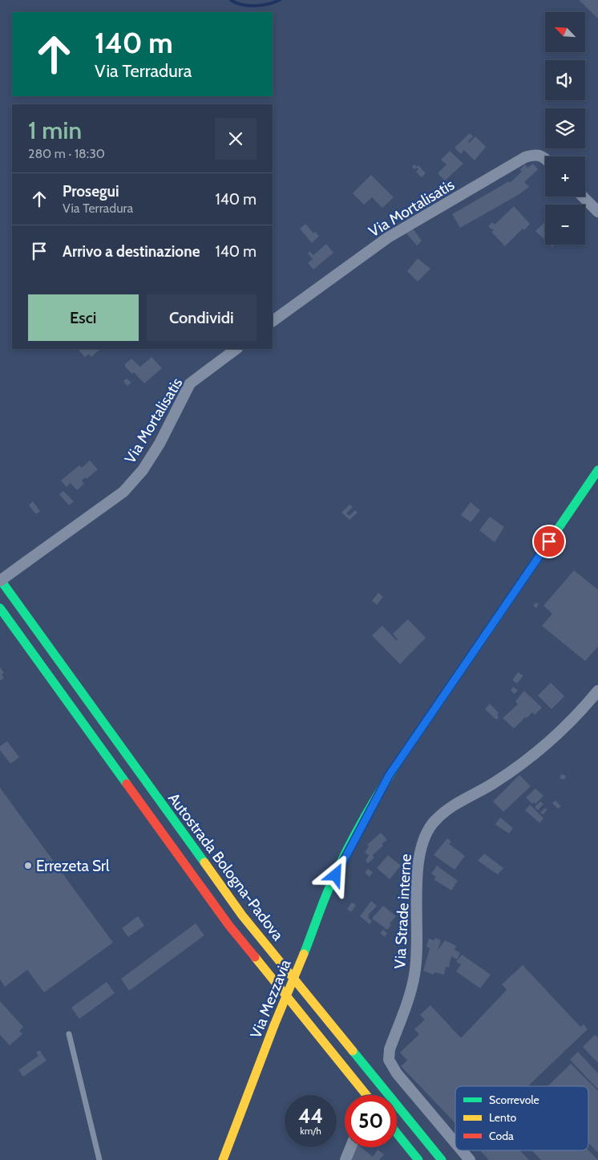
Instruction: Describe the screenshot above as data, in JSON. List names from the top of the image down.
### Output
{
  "streets": {
    "main road": ["Autostrada Bologna-Padova", "Via Mezzavia"],
    "street": ["Via Mortalisatis", "Via Strade interne"]
  },
  "crossings": [
    ["Via Mortalisatis", "Autostrada Bologna-Padova"]
  ],
  "places": ["Errezeta Srl"],
  "legend": ["Scorrevole", "Lento", "Coda"],
  "north": "top left",
  "page": {
    "map_buttons": ["+", "−"],
    "turn": ["140 m", "Via Terradura"],
    "heading": ["1 min", "280 m · 18:30"],
    "list": [
      {
        "name": "Prosegui",
        "note": "Via Terradura",
        "value": "140 m"
      },
      {
        "name": "Arrivo a destinazione",
        "value": "140 m"
      }
    ],
    "buttons": ["Esci", "Condividi"],
    "speed": "44 km/h",
    "limit": "50"
  }
}
